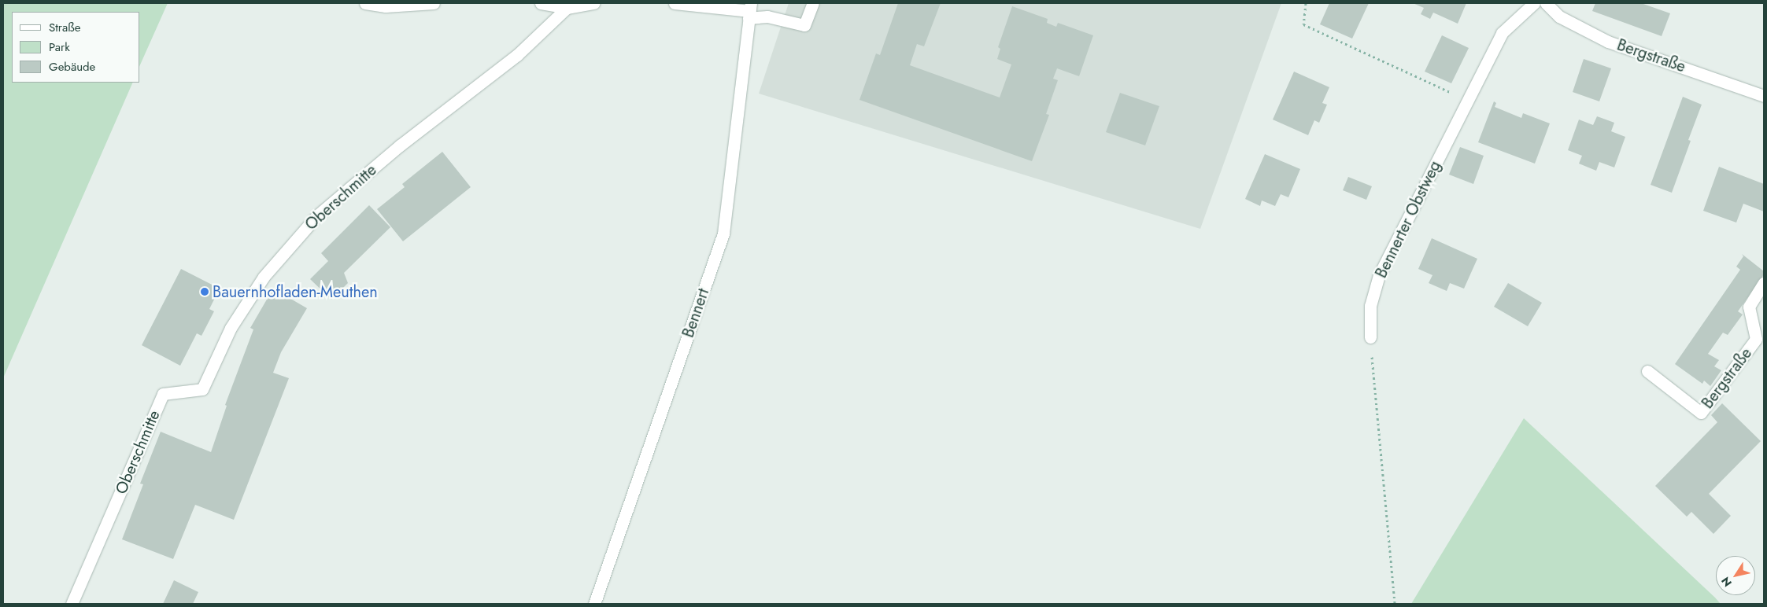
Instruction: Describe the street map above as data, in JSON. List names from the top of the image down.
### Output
{
  "streets": {
    "street": [
      "Bergstraße",
      "Oberschmitte",
      "Bennerter Obstweg",
      "Bennert"
    ]
  },
  "places": ["Bauernhofladen-Meuthen"],
  "legend": ["Straße", "Park", "Gebäude"],
  "north": "bottom left"
}
